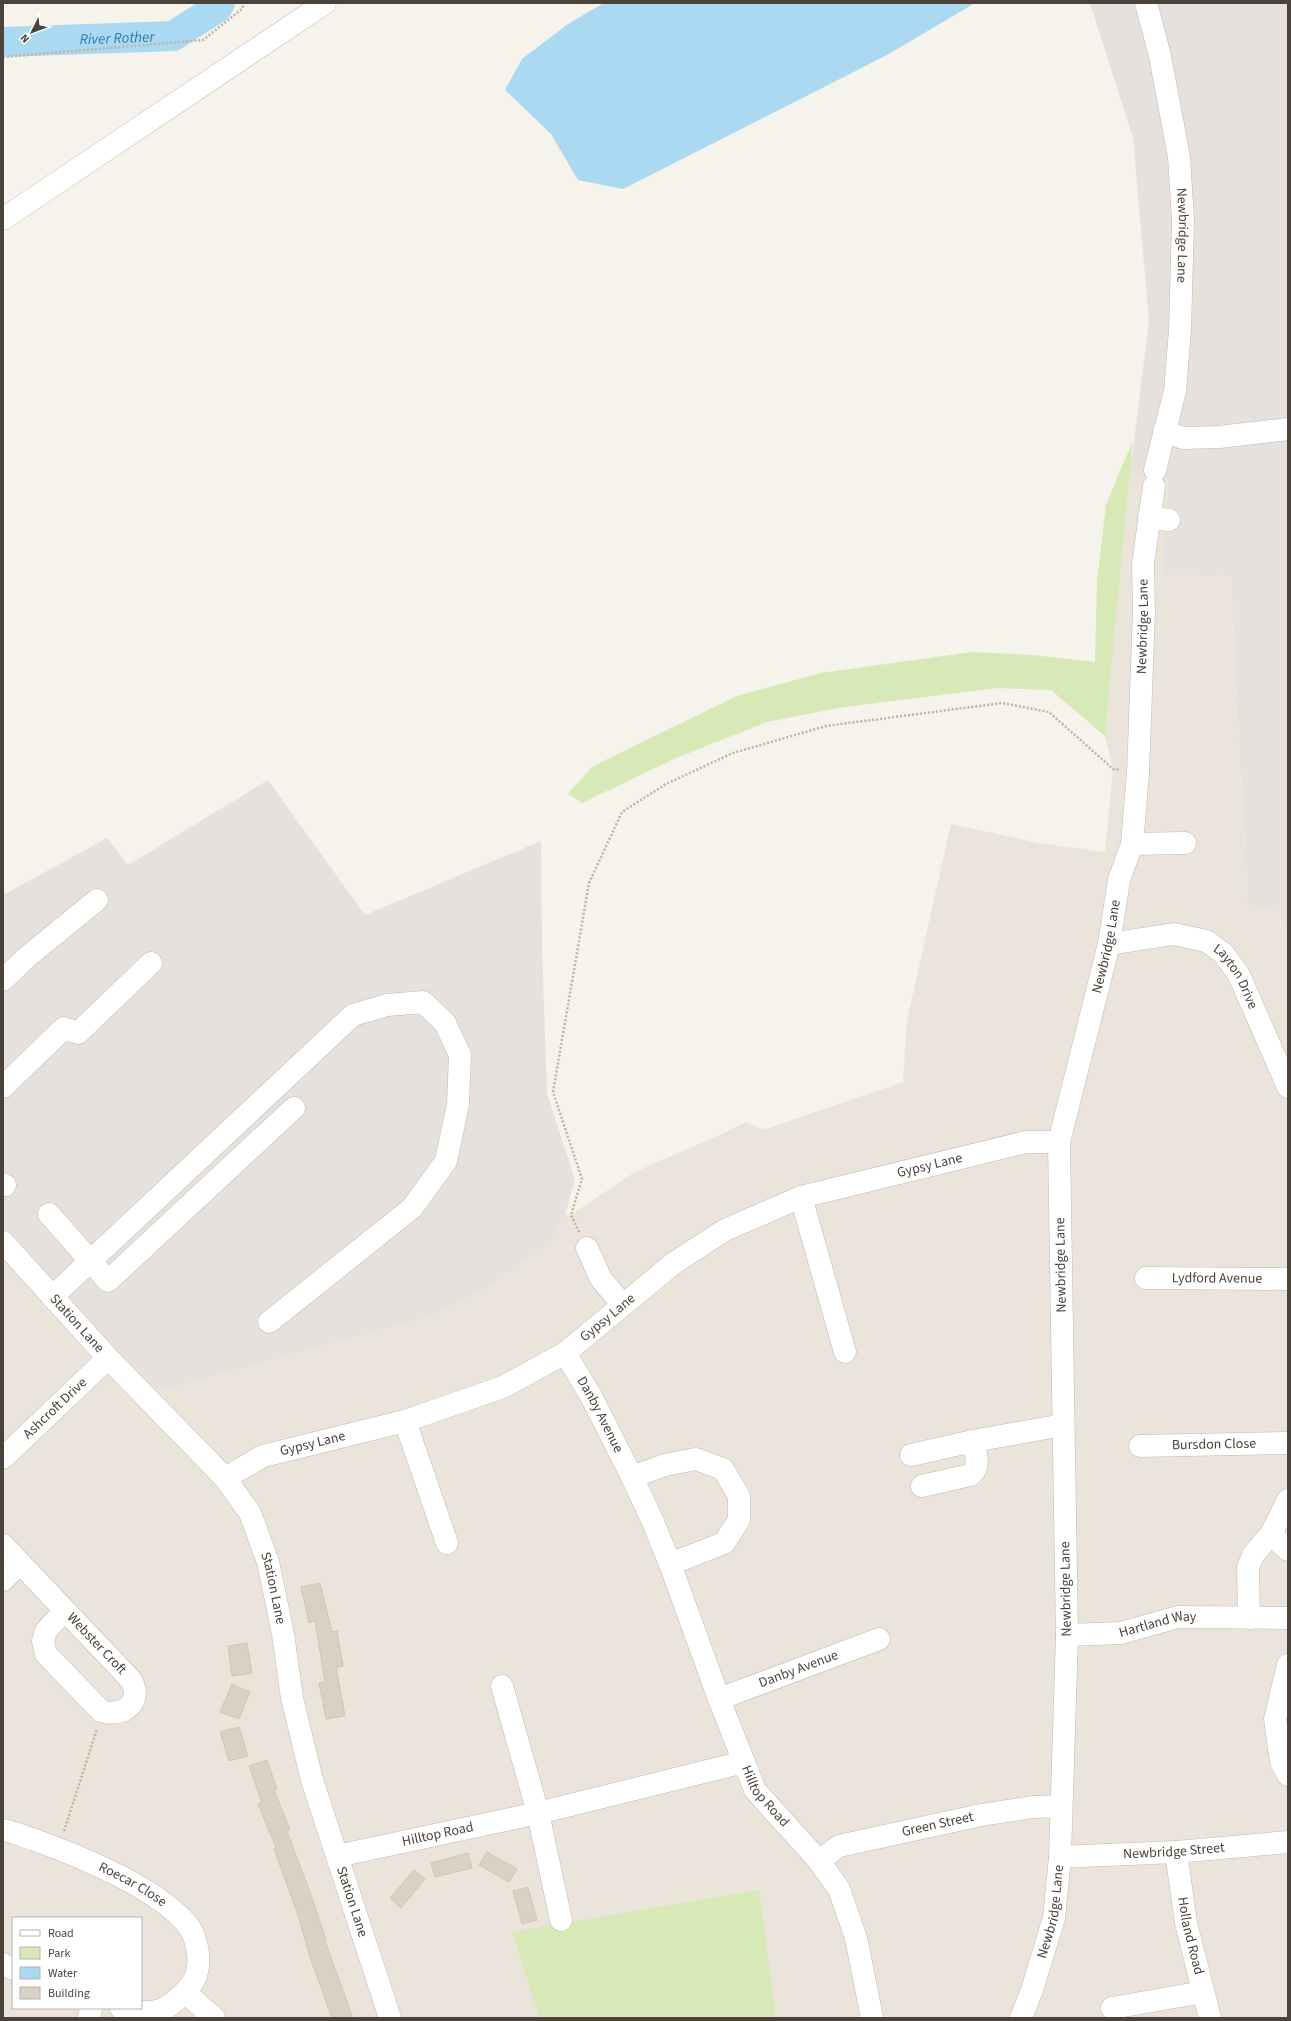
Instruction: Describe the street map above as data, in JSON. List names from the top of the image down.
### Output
{
  "streets": {
    "street": [
      "Newbridge Lane",
      "Layton Drive",
      "Gypsy Lane",
      "Lydford Avenue",
      "Station Lane",
      "Ashcroft Drive",
      "Danby Avenue",
      "Bursdon Close",
      "Hartland Way",
      "Webster Croft",
      "Hilltop Road",
      "Green Street",
      "Newbridge Street",
      "Roecar Close",
      "Holland Road"
    ]
  },
  "crossings": [
    ["Newbridge Lane", "Layton Drive"],
    ["Newbridge Lane", "Gypsy Lane"],
    ["Newbridge Lane", "Hartland Way"],
    ["Newbridge Lane", "Green Street"],
    ["Newbridge Lane", "Newbridge Street"],
    ["Gypsy Lane", "Station Lane"],
    ["Gypsy Lane", "Danby Avenue"],
    ["Station Lane", "Ashcroft Drive"],
    ["Station Lane", "Hilltop Road"],
    ["Danby Avenue", "Hilltop Road"],
    ["Hilltop Road", "Green Street"],
    ["Newbridge Street", "Holland Road"]
  ],
  "water": ["River Rother"],
  "legend": [
    "Road",
    "Park",
    "Water",
    "Building"
  ],
  "north": "bottom left"
}
